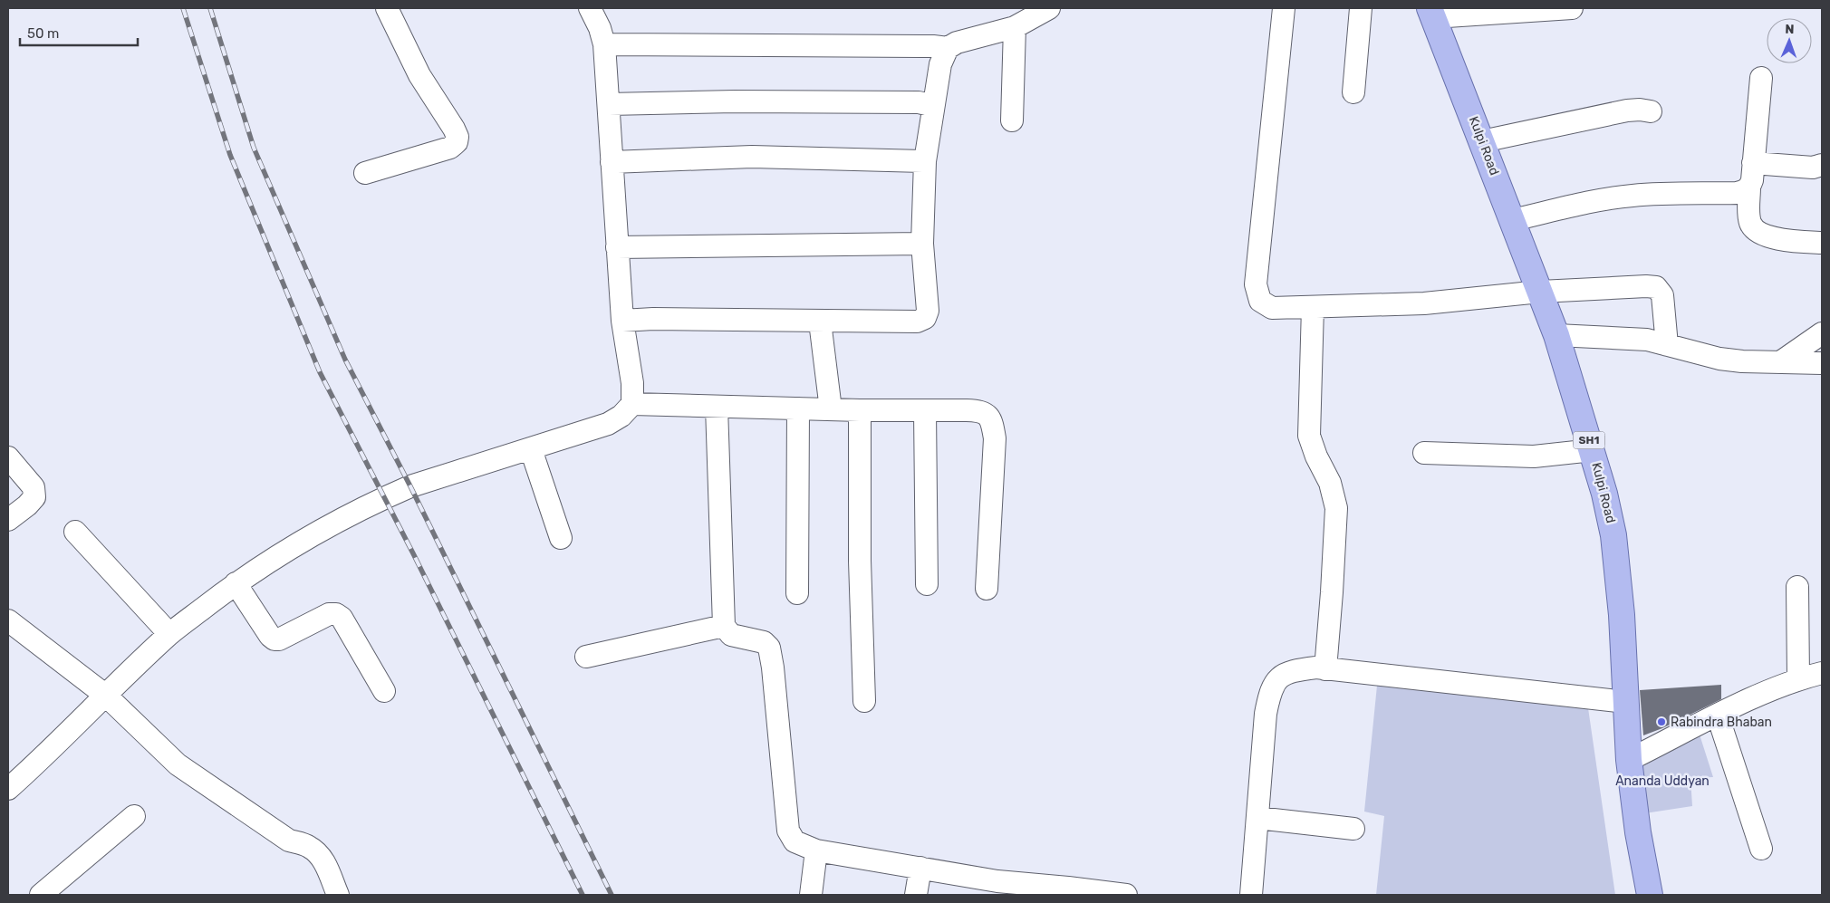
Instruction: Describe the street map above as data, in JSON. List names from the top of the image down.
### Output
{
  "streets": {
    "main road": ["Kulpi Road", "SH1"]
  },
  "parks": ["Ananda Uddyan"],
  "places": ["Rabindra Bhaban"],
  "scale_bar": "50 m",
  "north": "top"
}
